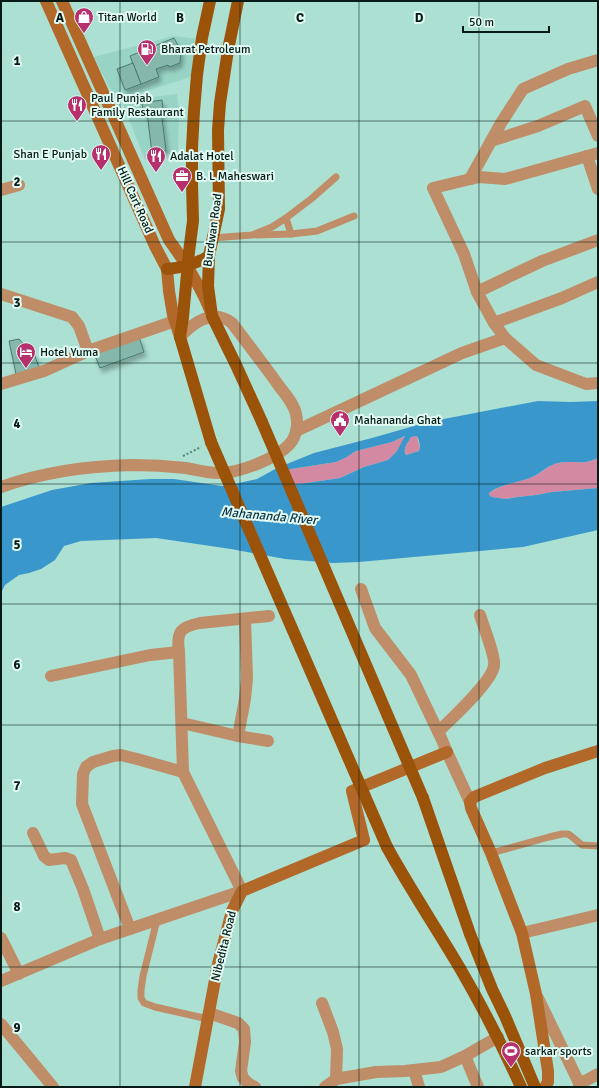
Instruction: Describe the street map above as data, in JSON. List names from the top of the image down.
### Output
{
  "streets": {
    "main road": ["Hill Cart Road", "Burdwan Road"],
    "street": ["Nibedita Road"]
  },
  "crossings": [
    ["Hill Cart Road", "Burdwan Road"]
  ],
  "water": ["Mahananda River"],
  "places": {
    "shop": ["Titan World"],
    "fuel station": ["Bharat Petroleum"],
    "restaurant": ["Paul Punjab Family Restaurant", "Shan E Punjab", "Adalat Hotel"],
    "office": ["B. L Maheswari"],
    "hotel": ["Hotel Yuma"],
    "public building": ["Mahananda Ghat"],
    "sports": ["sarkar sports"]
  },
  "scale_bar": "50 m",
  "grid": {
    "columns": [
      "A",
      "B",
      "C",
      "D"
    ],
    "rows": [
      "1",
      "2",
      "3",
      "4",
      "5",
      "6",
      "7",
      "8",
      "9"
    ]
  }
}
